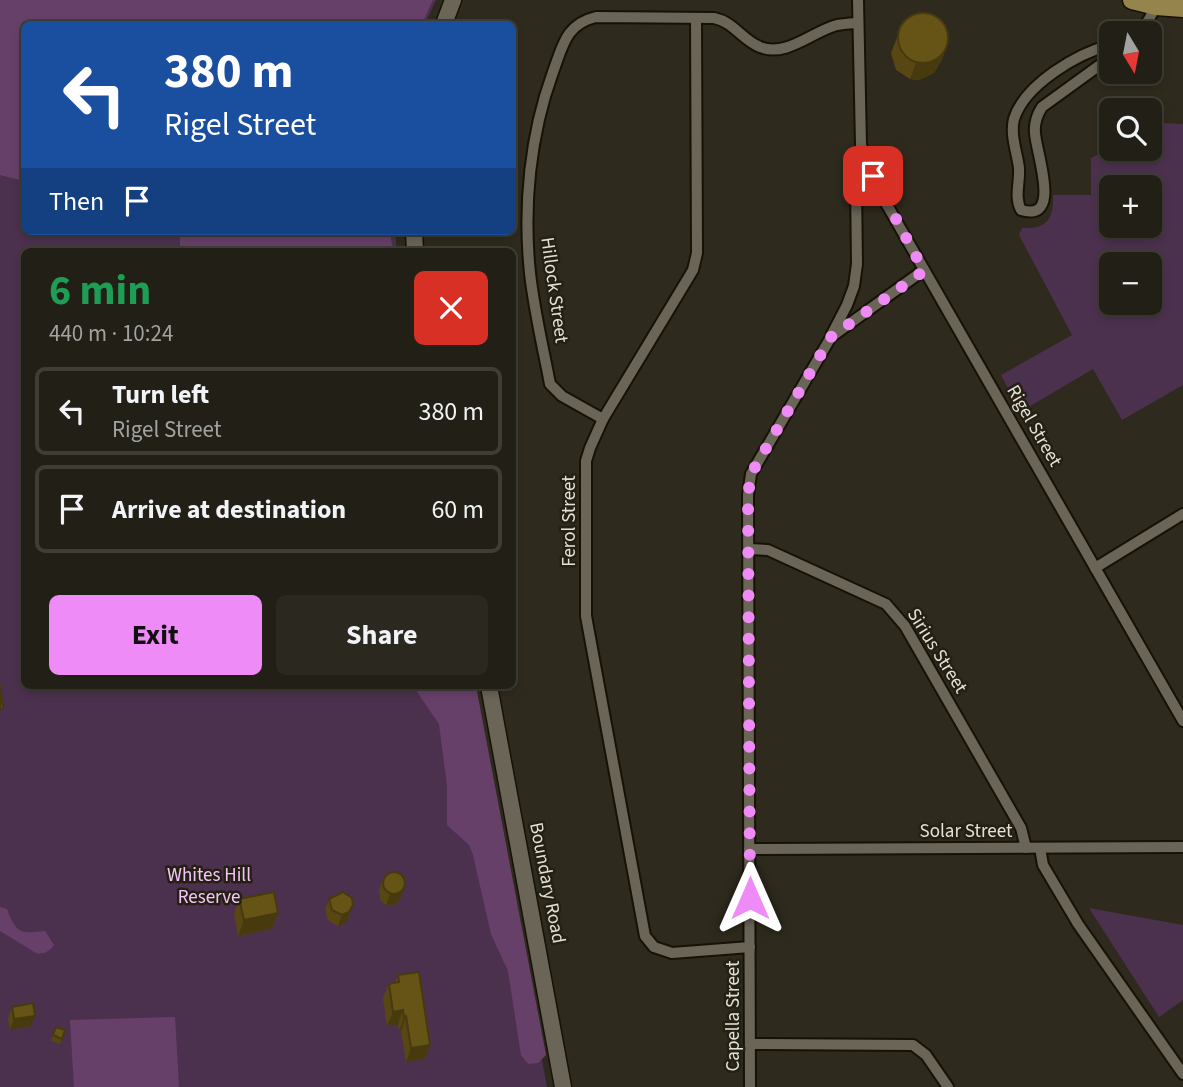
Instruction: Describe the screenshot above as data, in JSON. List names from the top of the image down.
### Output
{
  "streets": {
    "main road": ["Boundary Road"],
    "street": [
      "Hillock Street",
      "Rigel Street",
      "Ferol Street",
      "Sirius Street",
      "Solar Street",
      "Capella Street"
    ]
  },
  "crossings": [
    ["Hillock Street", "Ferol Street"],
    ["Hillock Street", "Capella Street"],
    ["Rigel Street", "Capella Street"],
    ["Ferol Street", "Capella Street"],
    ["Sirius Street", "Solar Street"],
    ["Sirius Street", "Capella Street"],
    ["Solar Street", "Capella Street"]
  ],
  "parks": ["Whites Hill Reserve"],
  "north": "bottom",
  "page": {
    "map_buttons": ["+", "−"],
    "turn": ["380 m", "Rigel Street"],
    "then": "Then",
    "heading": ["6 min", "440 m · 10:24"],
    "list": [
      {
        "name": "Turn left",
        "note": "Rigel Street",
        "value": "380 m"
      },
      {
        "name": "Arrive at destination",
        "value": "60 m"
      }
    ],
    "buttons": ["Exit", "Share"]
  }
}
